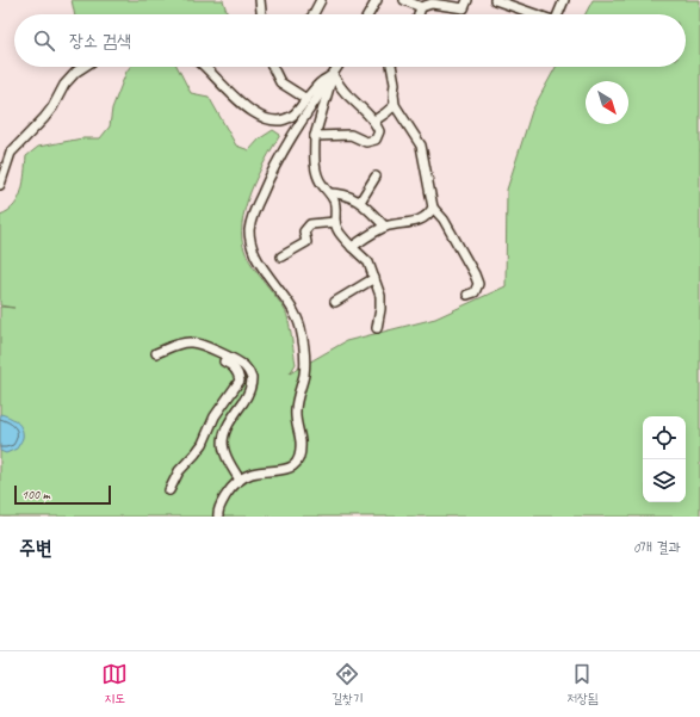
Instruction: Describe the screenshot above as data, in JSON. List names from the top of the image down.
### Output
{
  "scale_bar": "100 m",
  "north": "bottom right",
  "page": {
    "search": "장소 검색",
    "scale": "100 m",
    "heading": ["주변", "0개 결과"],
    "nav": ["지도", "길찾기", "저장됨"]
  }
}
